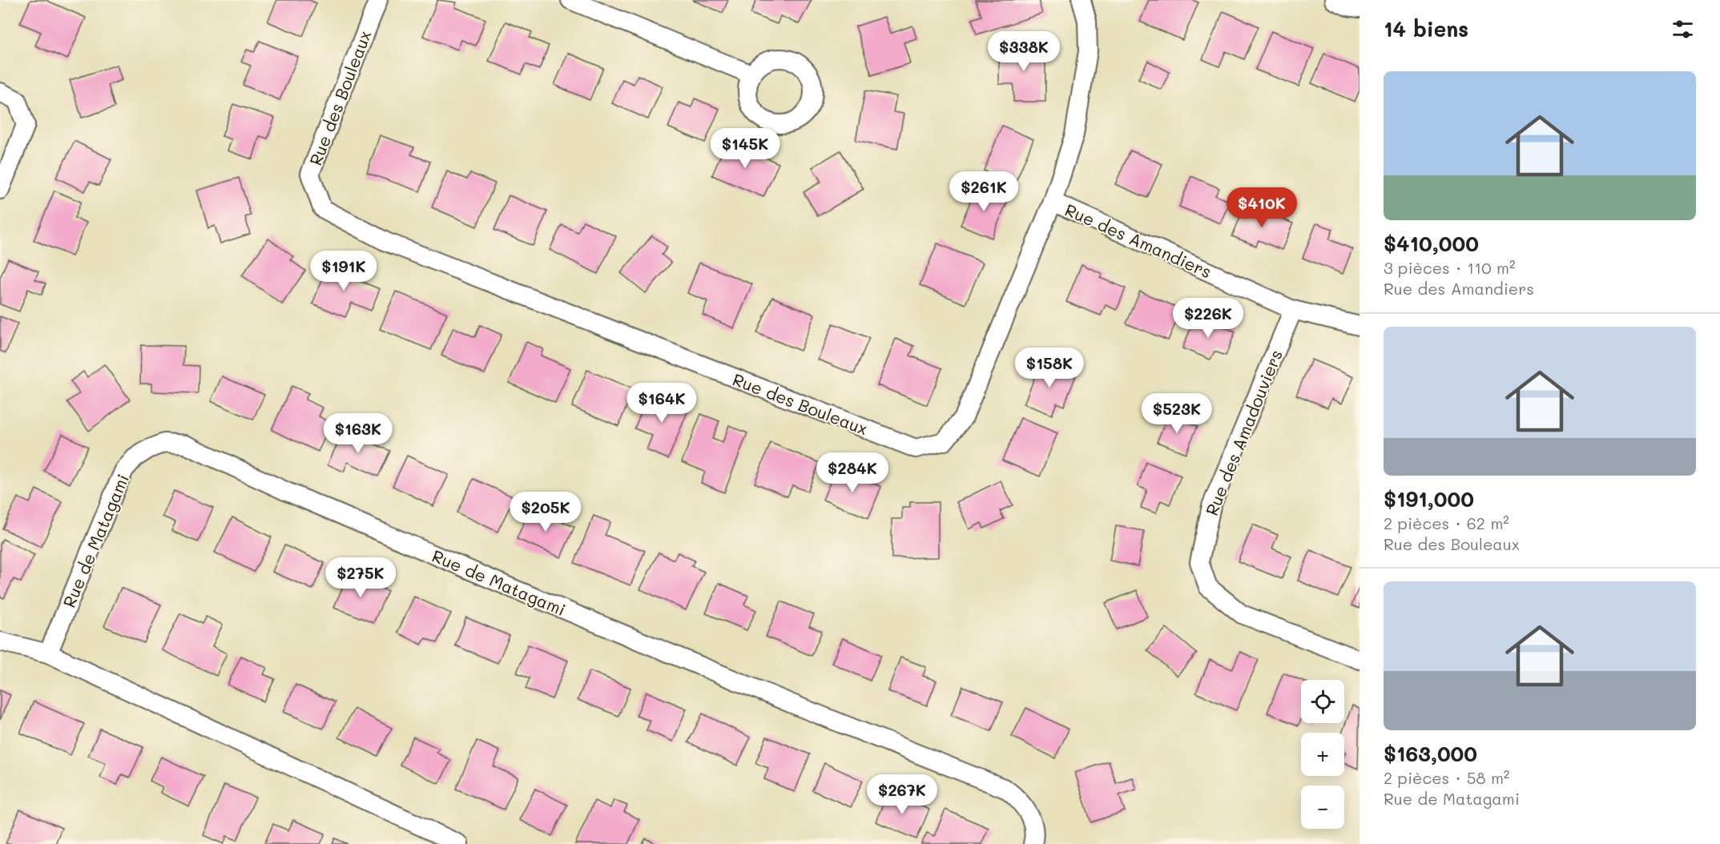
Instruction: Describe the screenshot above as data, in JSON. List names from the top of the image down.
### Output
{
  "streets": {
    "street": [
      "Rue des Bouleaux",
      "Rue des Amandiers",
      "Rue des Amadouviers",
      "Rue de Matagami"
    ]
  },
  "crossings": [
    ["Rue des Bouleaux", "Rue des Amandiers"],
    ["Rue des Amandiers", "Rue des Amadouviers"]
  ],
  "page": {
    "heading": "14 biens",
    "price": [
      "$338K",
      "$145K",
      "$261K",
      "$410K",
      "$191K",
      "$226K",
      "$158K",
      "$164K",
      "$523K",
      "$163K",
      "$284K",
      "$205K",
      "$275K",
      "$267K"
    ],
    "list": [
      {
        "name": "$410,000",
        "note": "3 pièces · 110 m² · Rue des Amandiers"
      },
      {
        "name": "$191,000",
        "note": "2 pièces · 62 m² · Rue des Bouleaux"
      },
      {
        "name": "$163,000",
        "note": "2 pièces · 58 m² · Rue de Matagami"
      }
    ],
    "map_buttons": ["+", "−"]
  }
}
